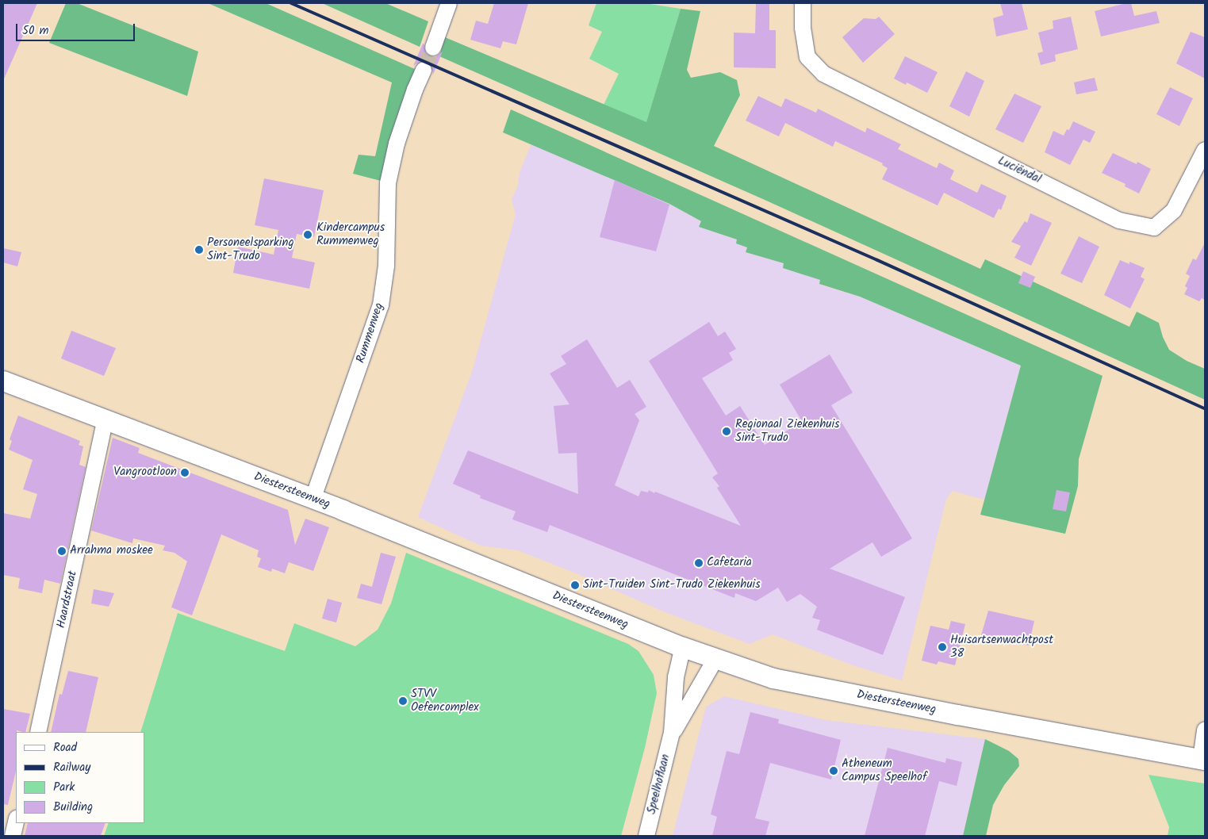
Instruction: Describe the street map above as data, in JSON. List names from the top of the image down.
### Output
{
  "streets": {
    "main road": ["Diestersteenweg"],
    "street": [
      "Luciëndal",
      "Rummenweg",
      "Haardstraat",
      "Speelhoflaan"
    ]
  },
  "crossings": [
    ["Rummenweg", "Diestersteenweg"],
    ["Diestersteenweg", "Haardstraat"],
    ["Diestersteenweg", "Speelhoflaan"]
  ],
  "places": [
    "Kindercampus Rummenweg",
    "Personeelsparking Sint-Trudo",
    "Regionaal Ziekenhuis Sint-Trudo",
    "Vangrootloon",
    "Arrahma moskee",
    "Cafetaria",
    "Sint-Truiden Sint-Trudo Ziekenhuis",
    "Huisartsenwachtpost 38",
    "STVV Oefencomplex",
    "Atheneum Campus Speelhof"
  ],
  "legend": [
    "Road",
    "Railway",
    "Park",
    "Building"
  ],
  "scale_bar": "50 m"
}
